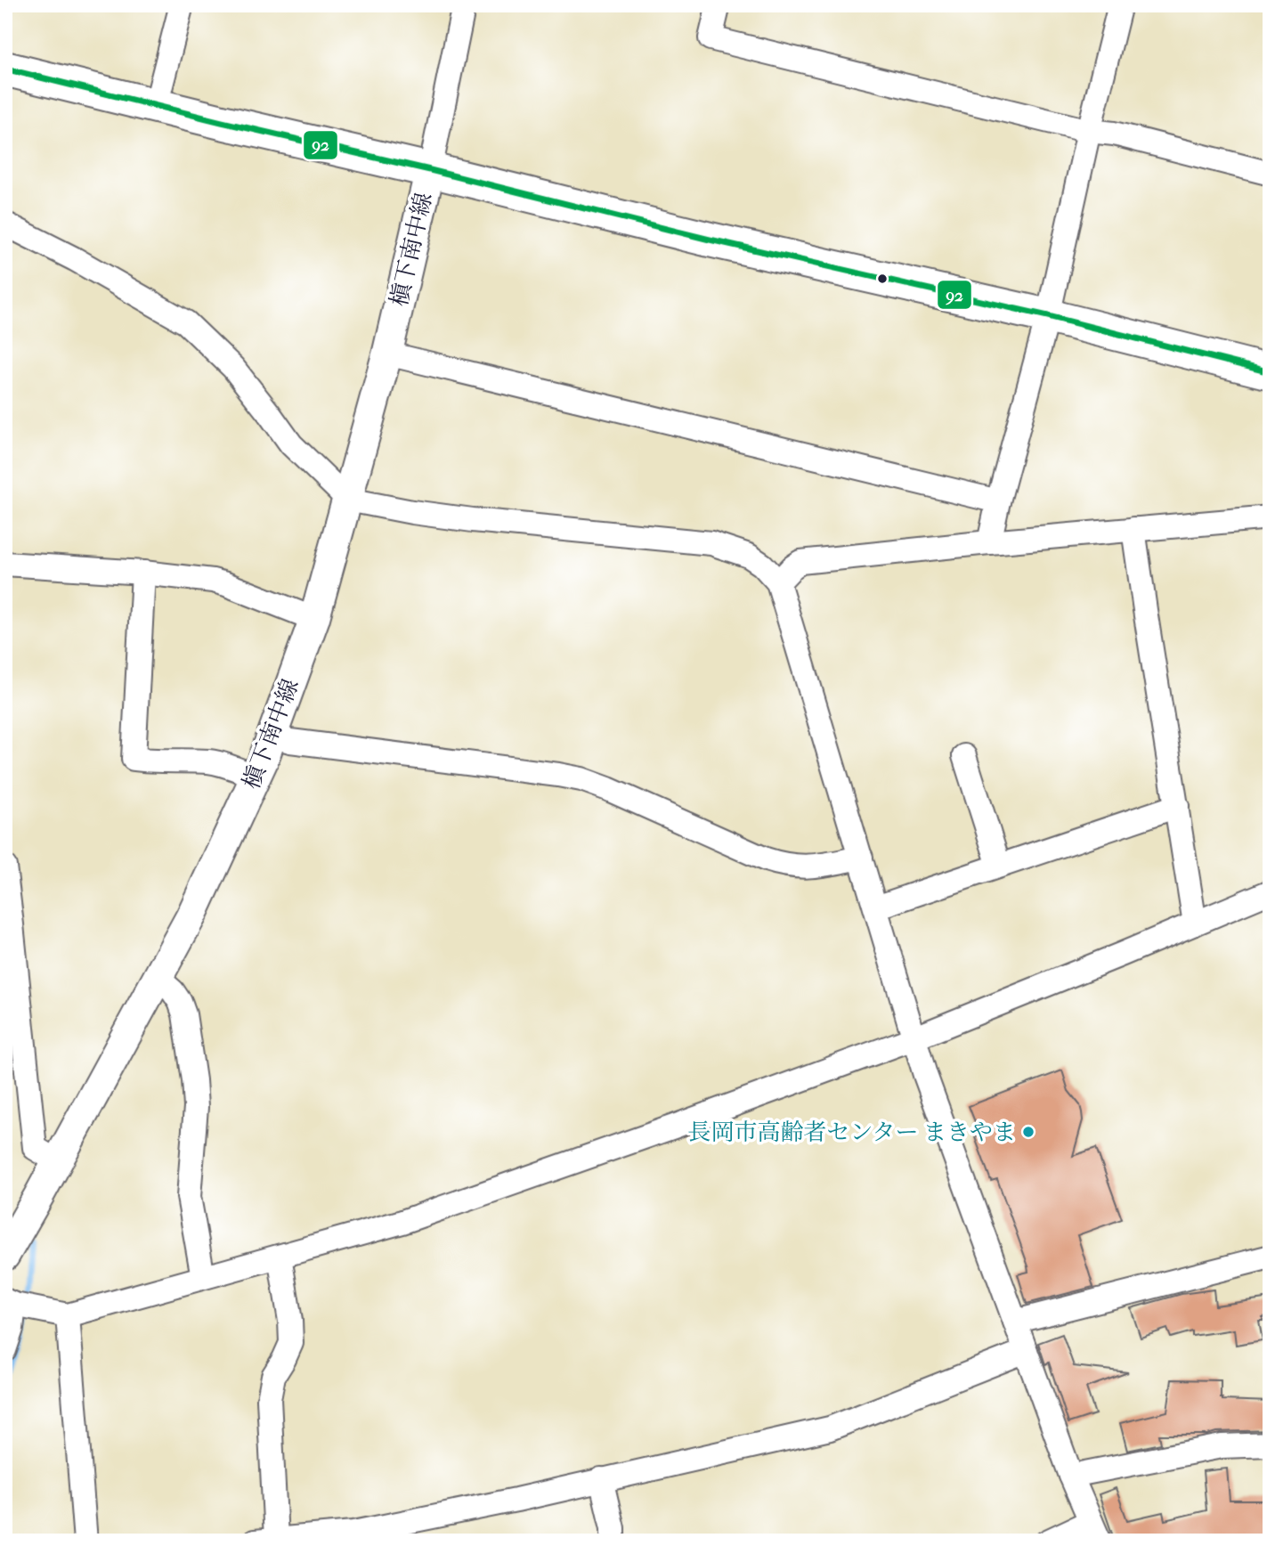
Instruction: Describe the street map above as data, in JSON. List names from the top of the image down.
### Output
{
  "streets": {
    "main road": ["槇下南中線"]
  },
  "places": ["長岡市高齢者センター まきやま"],
  "lines": ["transit line 92"]
}
